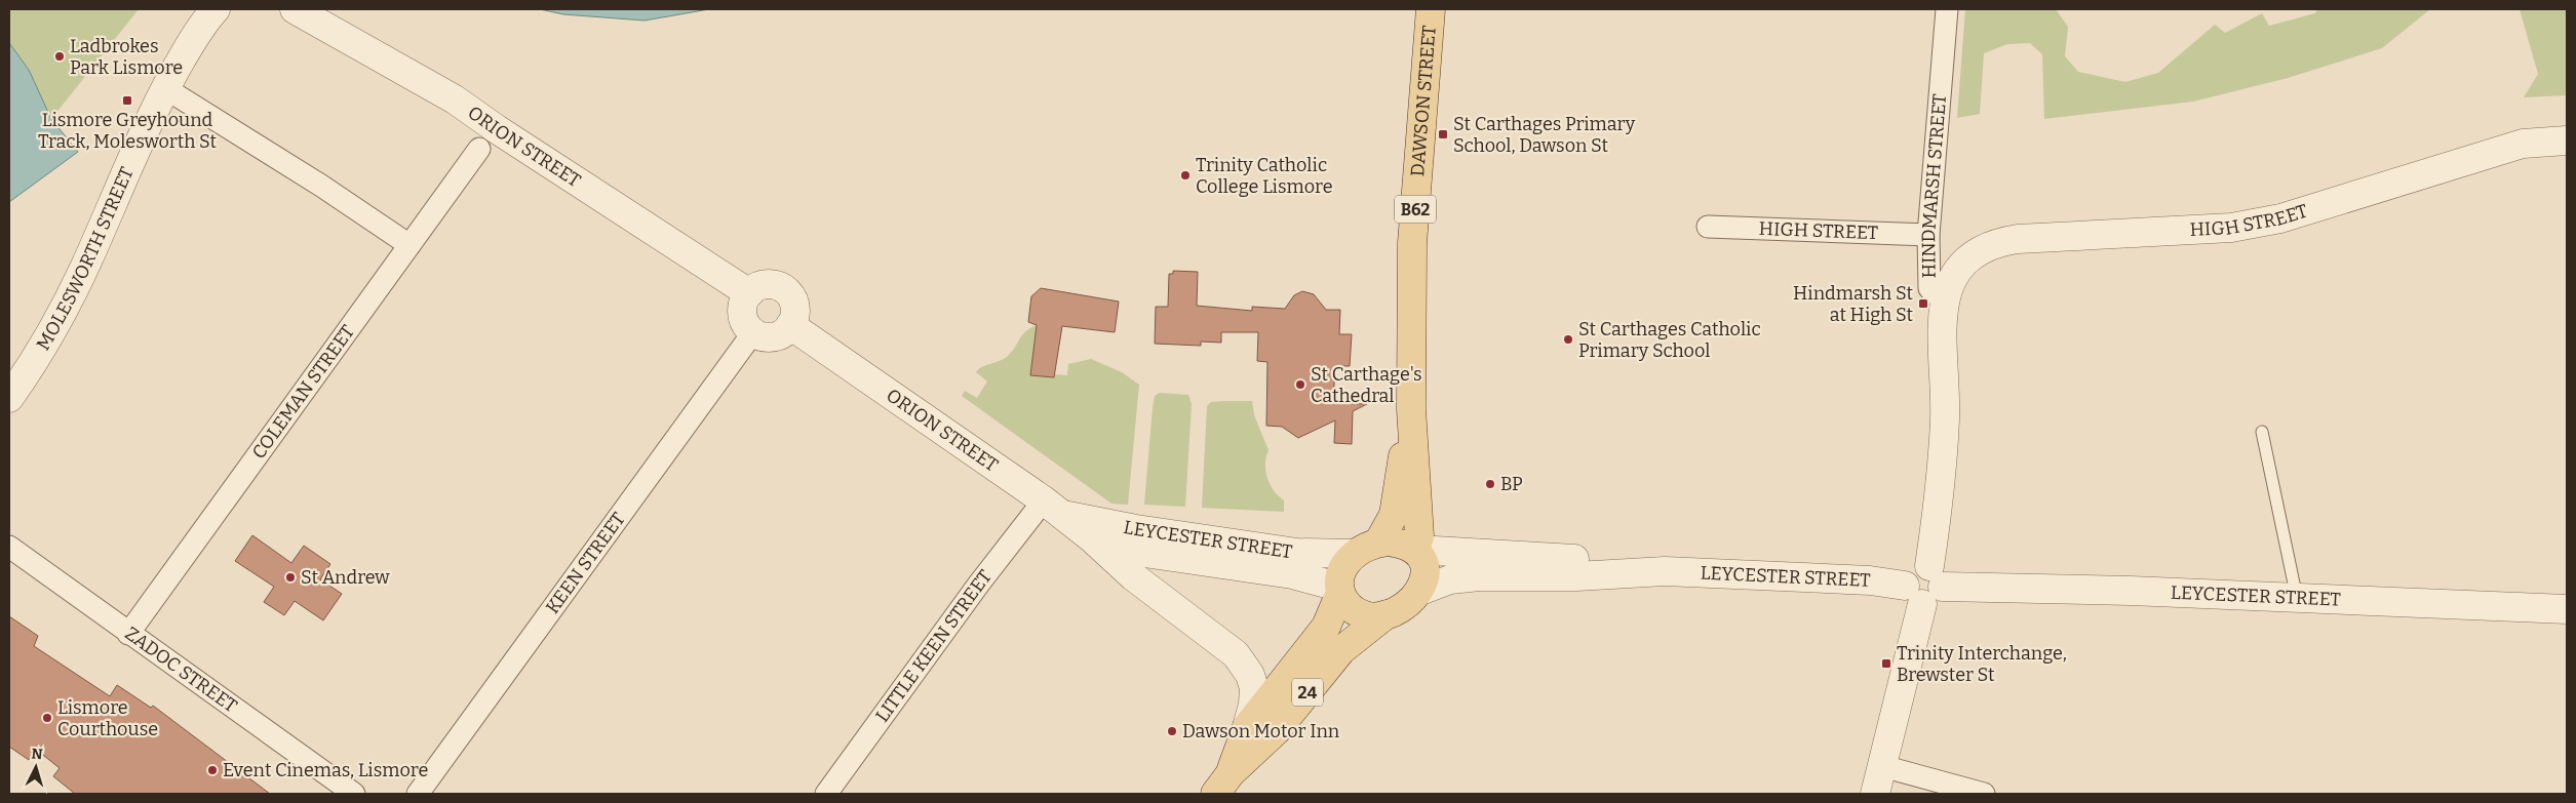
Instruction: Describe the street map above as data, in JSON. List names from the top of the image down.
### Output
{
  "streets": {
    "main road": ["DAWSON STREET", "B62", "24"],
    "street": [
      "ORION STREET",
      "HINDMARSH STREET",
      "HIGH STREET",
      "MOLESWORTH STREET",
      "COLEMAN STREET",
      "LEYCESTER STREET",
      "KEEN STREET",
      "LITTLE KEEN STREET",
      "ZADOC STREET"
    ]
  },
  "crossings": [
    ["DAWSON STREET", "ORION STREET"],
    ["DAWSON STREET", "B62"],
    ["DAWSON STREET", "LEYCESTER STREET"],
    ["DAWSON STREET", "24"],
    ["ORION STREET", "B62"],
    ["ORION STREET", "LEYCESTER STREET"],
    ["ORION STREET", "KEEN STREET"],
    ["ORION STREET", "LITTLE KEEN STREET"],
    ["ORION STREET", "24"],
    ["HINDMARSH STREET", "HIGH STREET"],
    ["HINDMARSH STREET", "LEYCESTER STREET"],
    ["B62", "LEYCESTER STREET"],
    ["B62", "24"],
    ["COLEMAN STREET", "ZADOC STREET"],
    ["LEYCESTER STREET", "LITTLE KEEN STREET"],
    ["LEYCESTER STREET", "24"]
  ],
  "places": {
    "other": [
      "Ladbrokes Park Lismore",
      "Trinity Catholic College Lismore",
      "St Carthages Catholic Primary School",
      "St Carthage's Cathedral",
      "BP",
      "St Andrew",
      "Lismore Courthouse",
      "Dawson Motor Inn",
      "Event Cinemas, Lismore"
    ],
    "transit": [
      "Lismore Greyhound Track, Molesworth St",
      "St Carthages Primary School, Dawson St",
      "Hindmarsh St at High St",
      "Trinity Interchange, Brewster St"
    ]
  },
  "north": "top"
}
